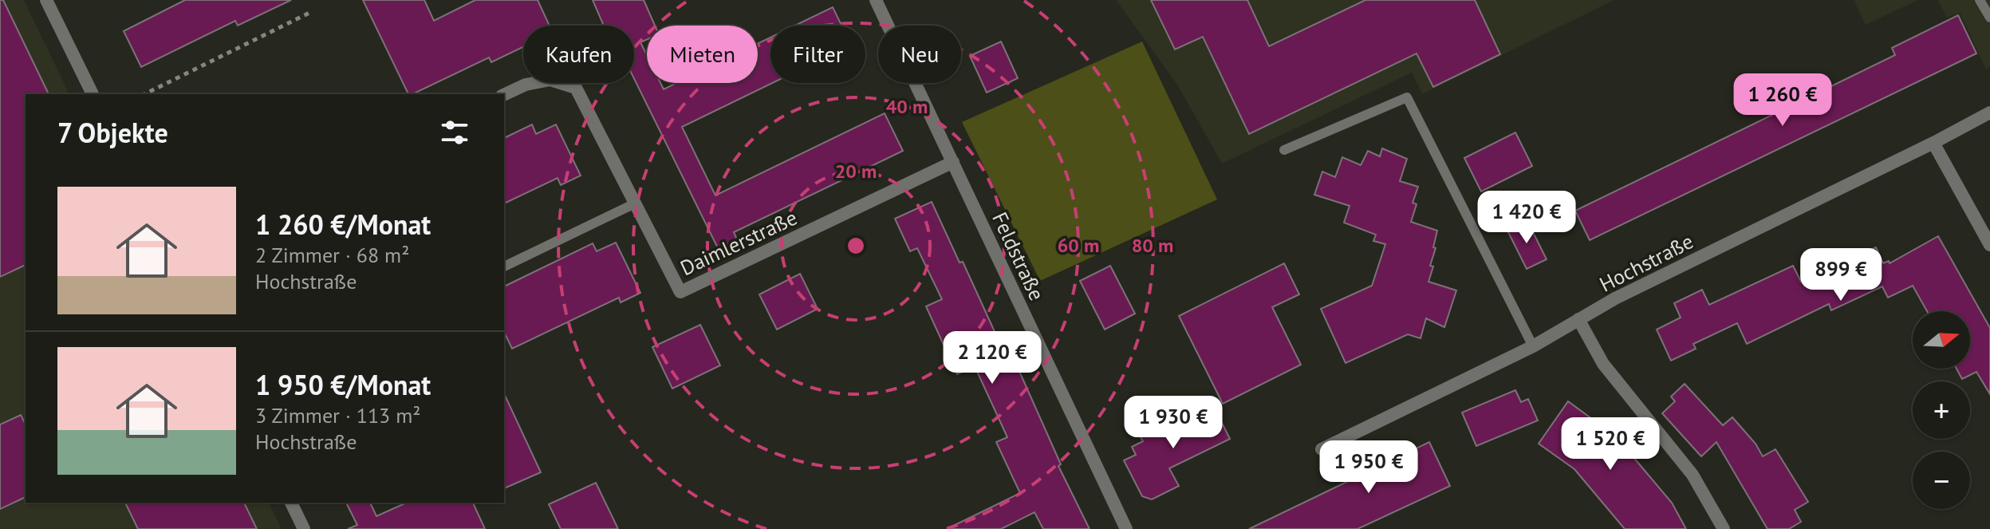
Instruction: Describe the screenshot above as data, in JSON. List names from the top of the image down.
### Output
{
  "streets": {
    "street": ["Daimlerstraße", "Feldstraße", "Hochstraße"]
  },
  "crossings": [
    ["Daimlerstraße", "Feldstraße"]
  ],
  "north": "right",
  "page": {
    "chip": [
      "Kaufen",
      "Mieten",
      "Filter",
      "Neu"
    ],
    "price": [
      "1 260 €",
      "1 420 €",
      "899 €",
      "2 120 €",
      "1 930 €",
      "1 520 €",
      "1 950 €"
    ],
    "heading": "7 Objekte",
    "list": [
      {
        "name": "1 260 €/Monat",
        "note": "2 Zimmer · 68 m² · Hochstraße"
      },
      {
        "name": "1 950 €/Monat",
        "note": "3 Zimmer · 113 m² · Hochstraße"
      }
    ],
    "map_buttons": ["+", "−"]
  },
  "rings": [
    "40 m",
    "20 m",
    "60 m",
    "80 m"
  ]
}
